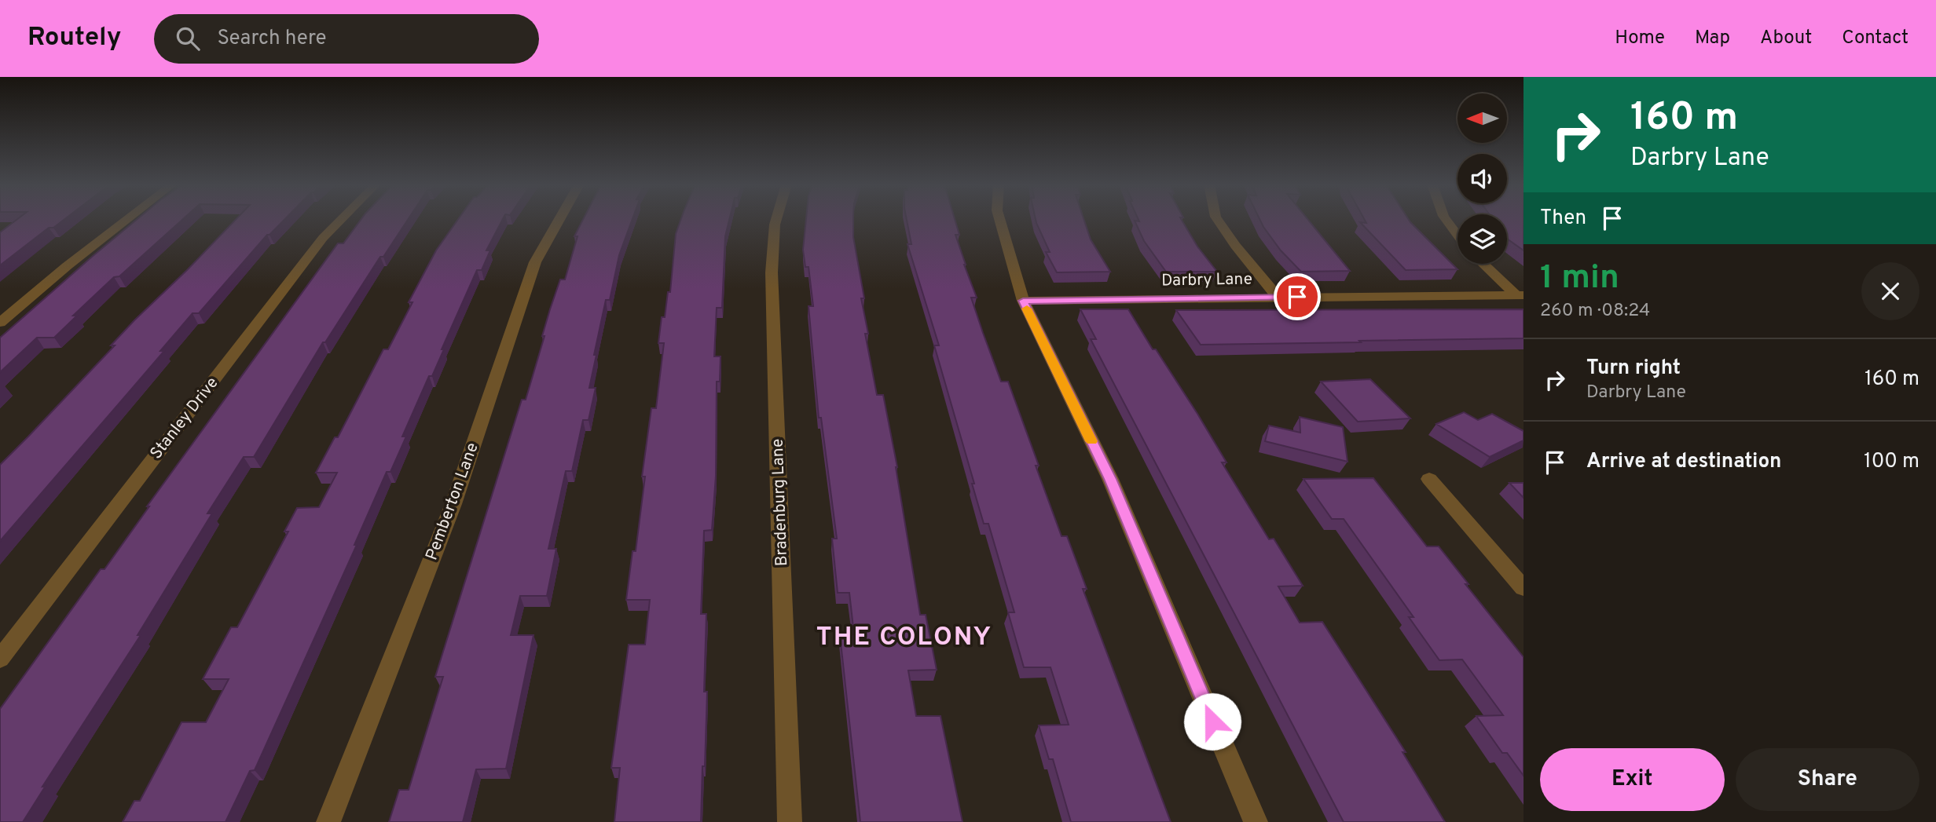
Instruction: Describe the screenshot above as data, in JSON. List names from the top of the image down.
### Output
{
  "streets": {
    "street": [
      "Darbry Lane",
      "Stanley Drive",
      "Pemberton Lane",
      "Bradenburg Lane"
    ]
  },
  "districts": ["THE COLONY"],
  "north": "left",
  "page": {
    "header": "Routely",
    "search": "Search here",
    "nav": [
      "Home",
      "Map",
      "About",
      "Contact"
    ],
    "turn": ["160 m", "Darbry Lane"],
    "then": "Then",
    "heading": ["1 min", "260 m · 08:24"],
    "list": [
      {
        "name": "Turn right",
        "note": "Darbry Lane",
        "value": "160 m"
      },
      {
        "name": "Arrive at destination",
        "value": "100 m"
      }
    ],
    "buttons": ["Exit", "Share"]
  }
}
